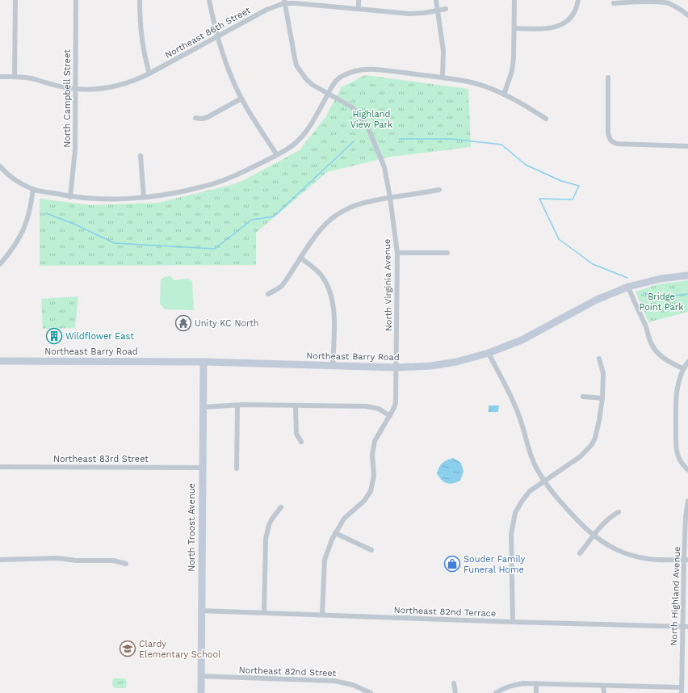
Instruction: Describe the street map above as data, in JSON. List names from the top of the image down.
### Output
{
  "streets": {
    "main road": ["Northeast Barry Road", "North Troost Avenue"],
    "street": [
      "Northeast 86th Street",
      "North Campbell Street",
      "North Virginia Avenue",
      "Northeast 83rd Street",
      "North Highland Avenue",
      "Northeast 82nd Terrace",
      "Northeast 82nd Street"
    ]
  },
  "crossings": [
    ["Northeast 86th Street", "North Campbell Street"],
    ["Northeast 86th Street", "North Virginia Avenue"],
    ["North Virginia Avenue", "Northeast Barry Road"],
    ["North Virginia Avenue", "Northeast 82nd Terrace"],
    ["Northeast Barry Road", "North Troost Avenue"],
    ["Northeast 83rd Street", "North Troost Avenue"],
    ["North Troost Avenue", "Northeast 82nd Terrace"],
    ["North Troost Avenue", "Northeast 82nd Street"],
    ["North Highland Avenue", "Northeast 82nd Terrace"]
  ],
  "parks": ["Highland View Park", "Bridge Point Park"],
  "places": {
    "temple": ["Unity KC North"],
    "building": ["Wildflower East"],
    "shop": ["Souder Family Funeral Home"],
    "school or university": ["Clardy Elementary School"]
  }
}
